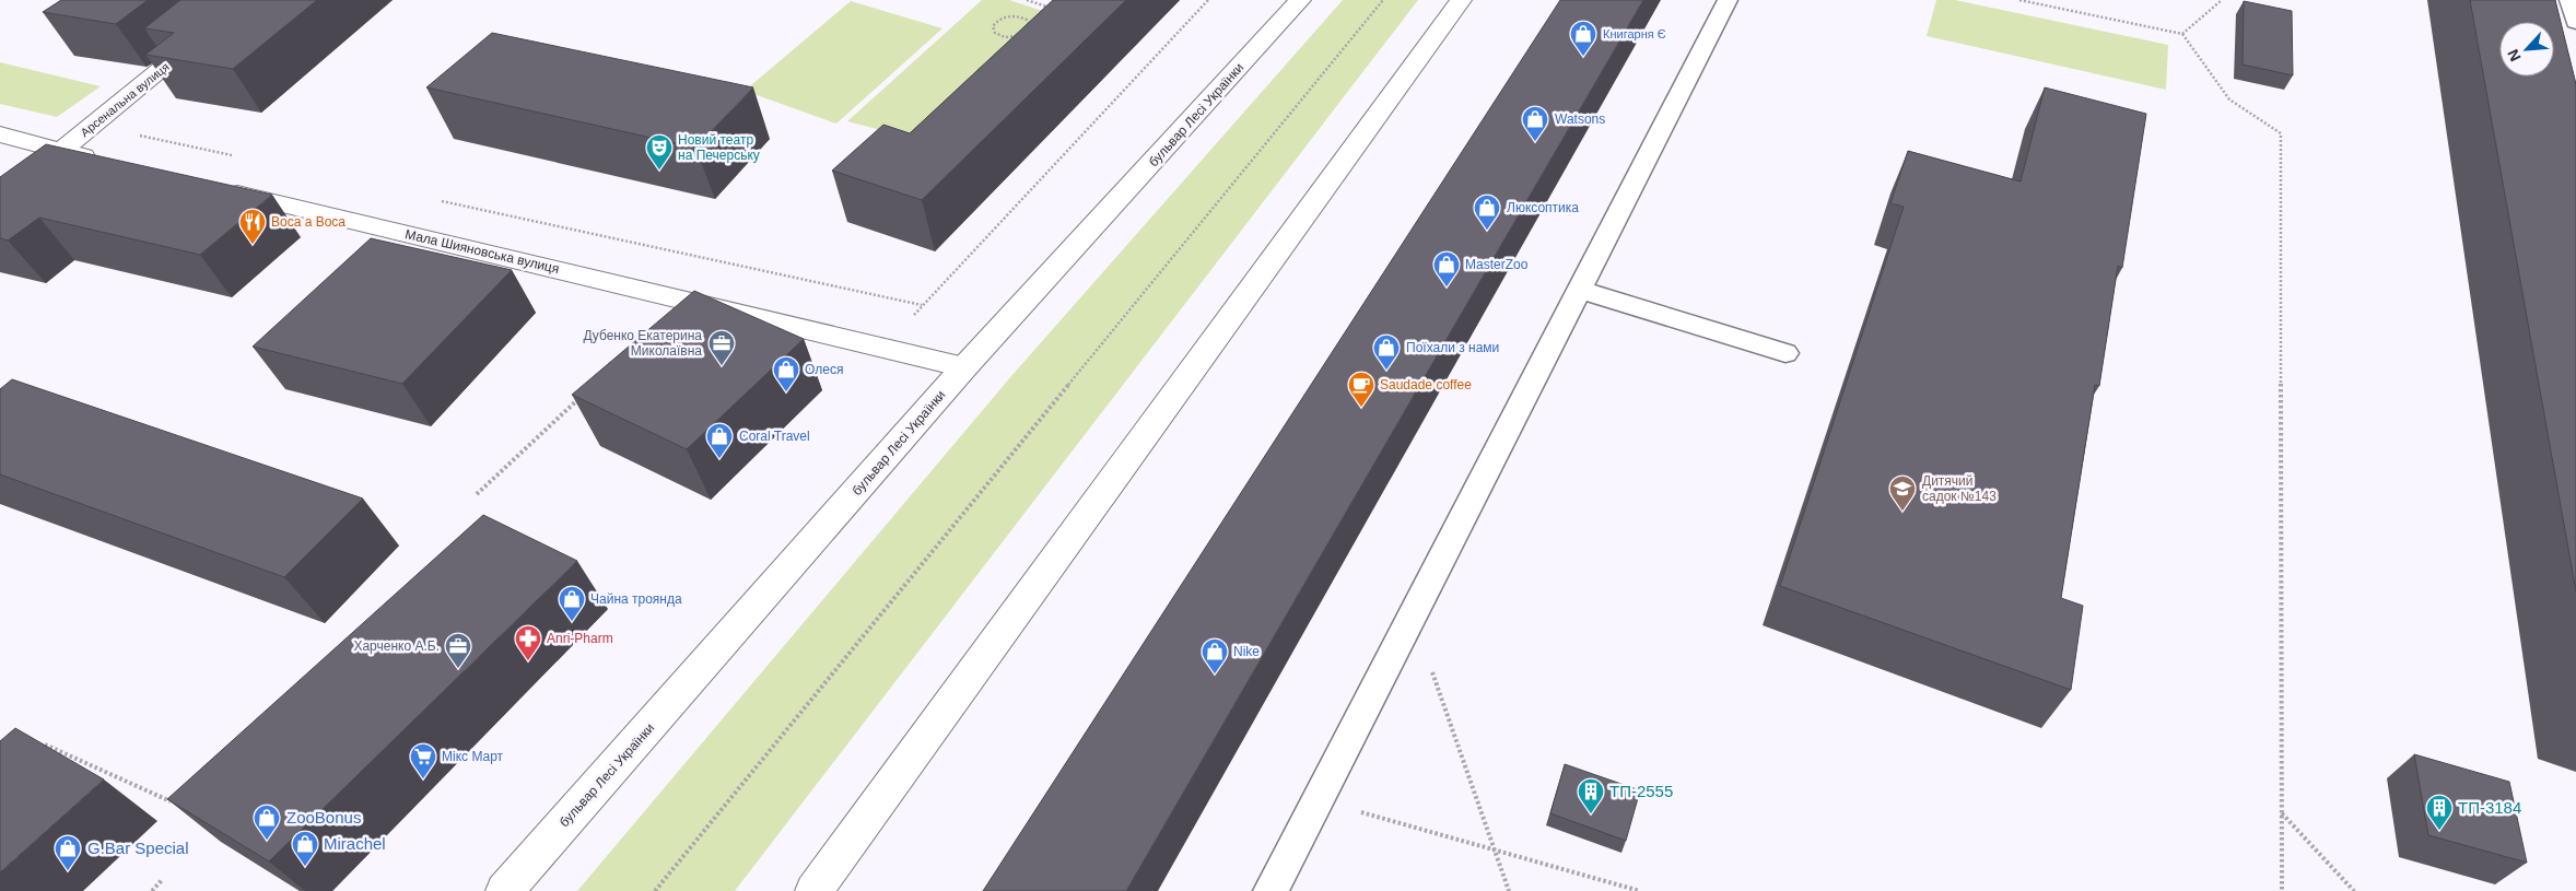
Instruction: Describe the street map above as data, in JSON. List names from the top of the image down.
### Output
{
  "streets": {
    "main road": ["Арсенальна вулиця", "бульвар Лесі Українки", "Мала Шияновська вулиця"]
  },
  "crossings": [
    ["бульвар Лесі Українки", "Мала Шияновська вулиця"]
  ],
  "places": {
    "shop": [
      "Книгарня Є",
      "Watsons",
      "Люксоптика",
      "MasterZoo",
      "Поїхали з нами",
      "Олеся",
      "Coral Travel",
      "Чайна троянда",
      "Nike",
      "ZooBonus",
      "Mirachel",
      "G.Bar Special"
    ],
    "theatre": ["Новий театр на Печерську"],
    "restaurant": ["Boca a Boca"],
    "office": ["Дубенко Екатерина Миколаївна", "Харченко А.Б."],
    "cafe": ["Saudade coffee"],
    "school or university": ["Дитячий садок №143"],
    "pharmacy": ["Anri-Pharm"],
    "supermarket": ["Мікс Март"],
    "building": ["ТП-2555", "ТП-3184"]
  },
  "north": "bottom left"
}
